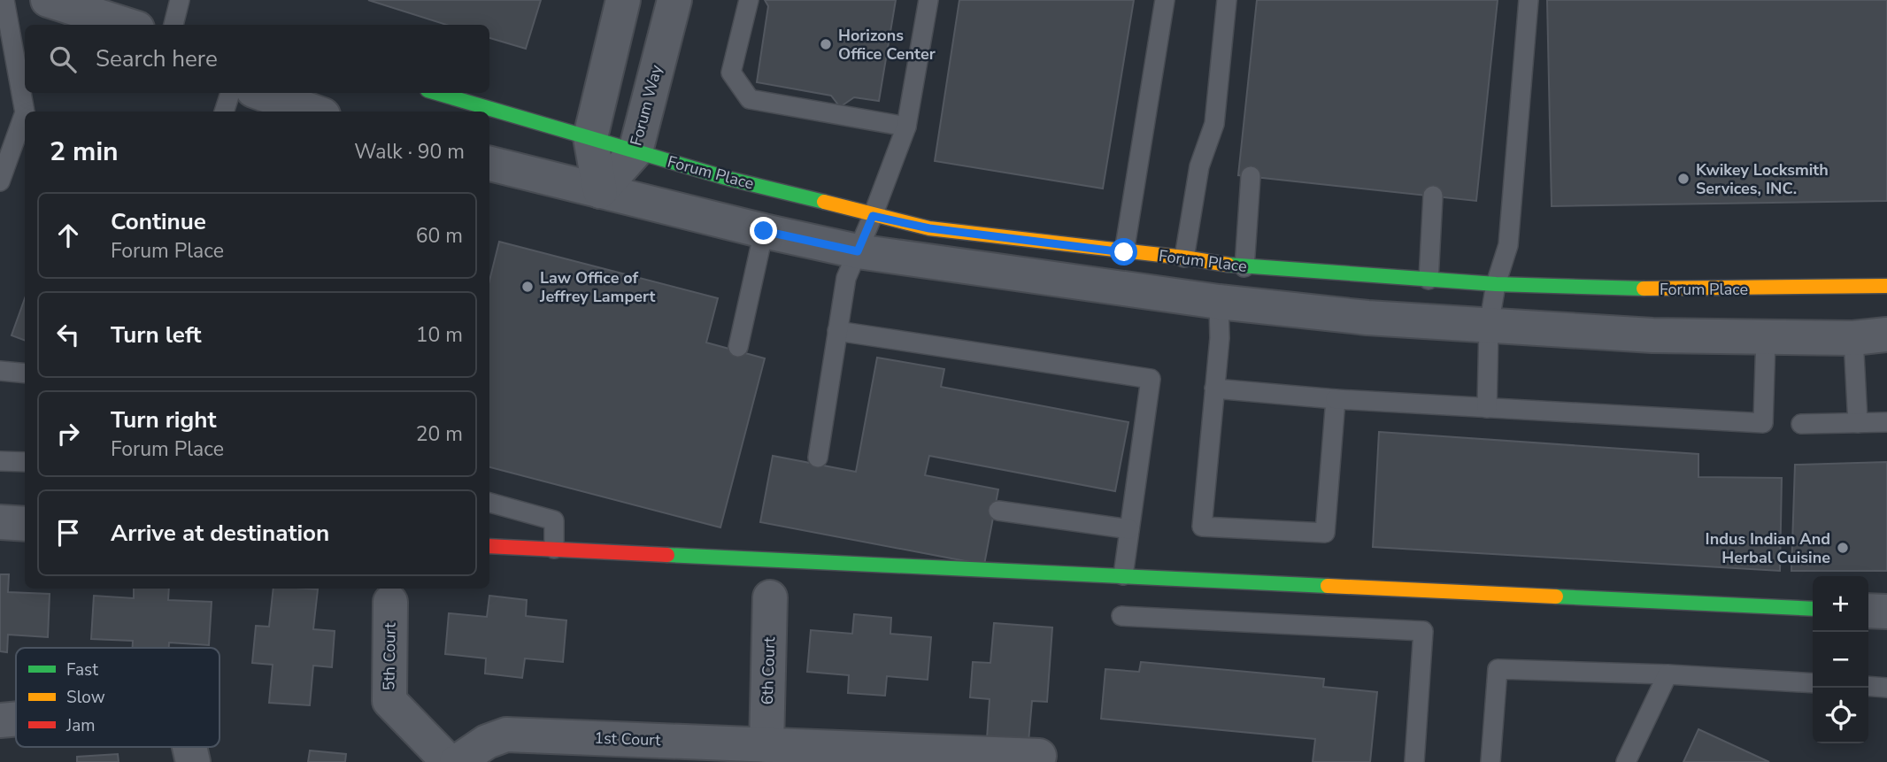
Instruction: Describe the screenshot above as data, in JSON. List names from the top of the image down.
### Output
{
  "streets": {
    "street": [
      "Forum Way",
      "Forum Place",
      "5th Court",
      "6th Court",
      "1st Court"
    ]
  },
  "crossings": [
    ["Forum Way", "Forum Place"],
    ["6th Court", "1st Court"]
  ],
  "places": [
    "Horizons Office Center",
    "Kwikey Locksmith Services, INC.",
    "Law Office of Jeffrey Lampert",
    "Indus Indian And Herbal Cuisine"
  ],
  "legend": ["Fast", "Slow", "Jam"],
  "page": {
    "search": "Search here",
    "heading": ["2 min", "Walk · 90 m"],
    "list": [
      ["Continue", "Forum Place", "60 m"],
      ["Turn left", "10 m"],
      ["Turn right", "Forum Place", "20 m"],
      "Arrive at destination"
    ],
    "map_buttons": ["+", "−"]
  }
}
